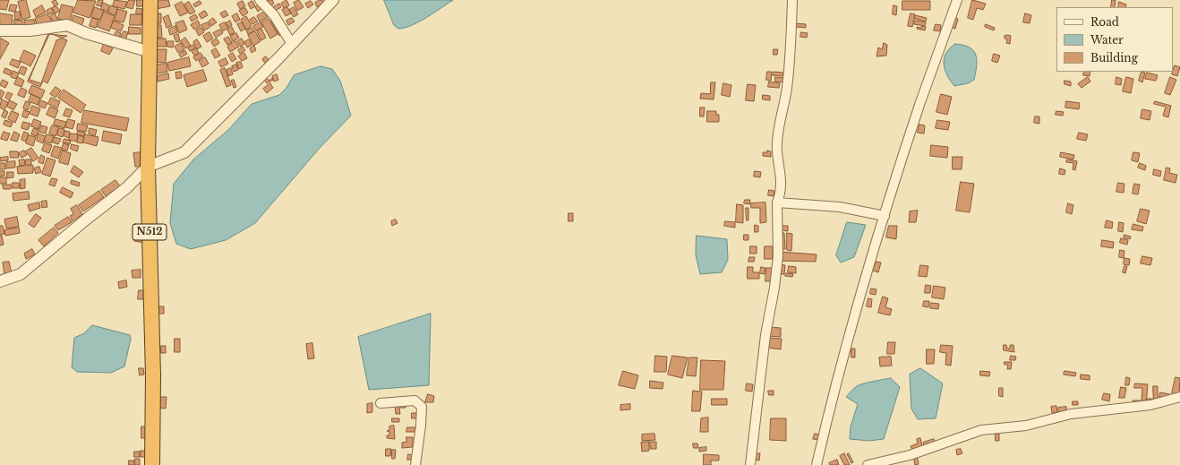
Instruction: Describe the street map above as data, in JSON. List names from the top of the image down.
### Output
{
  "streets": {
    "highway": ["N512"]
  },
  "legend": ["Road", "Water", "Building"]
}
